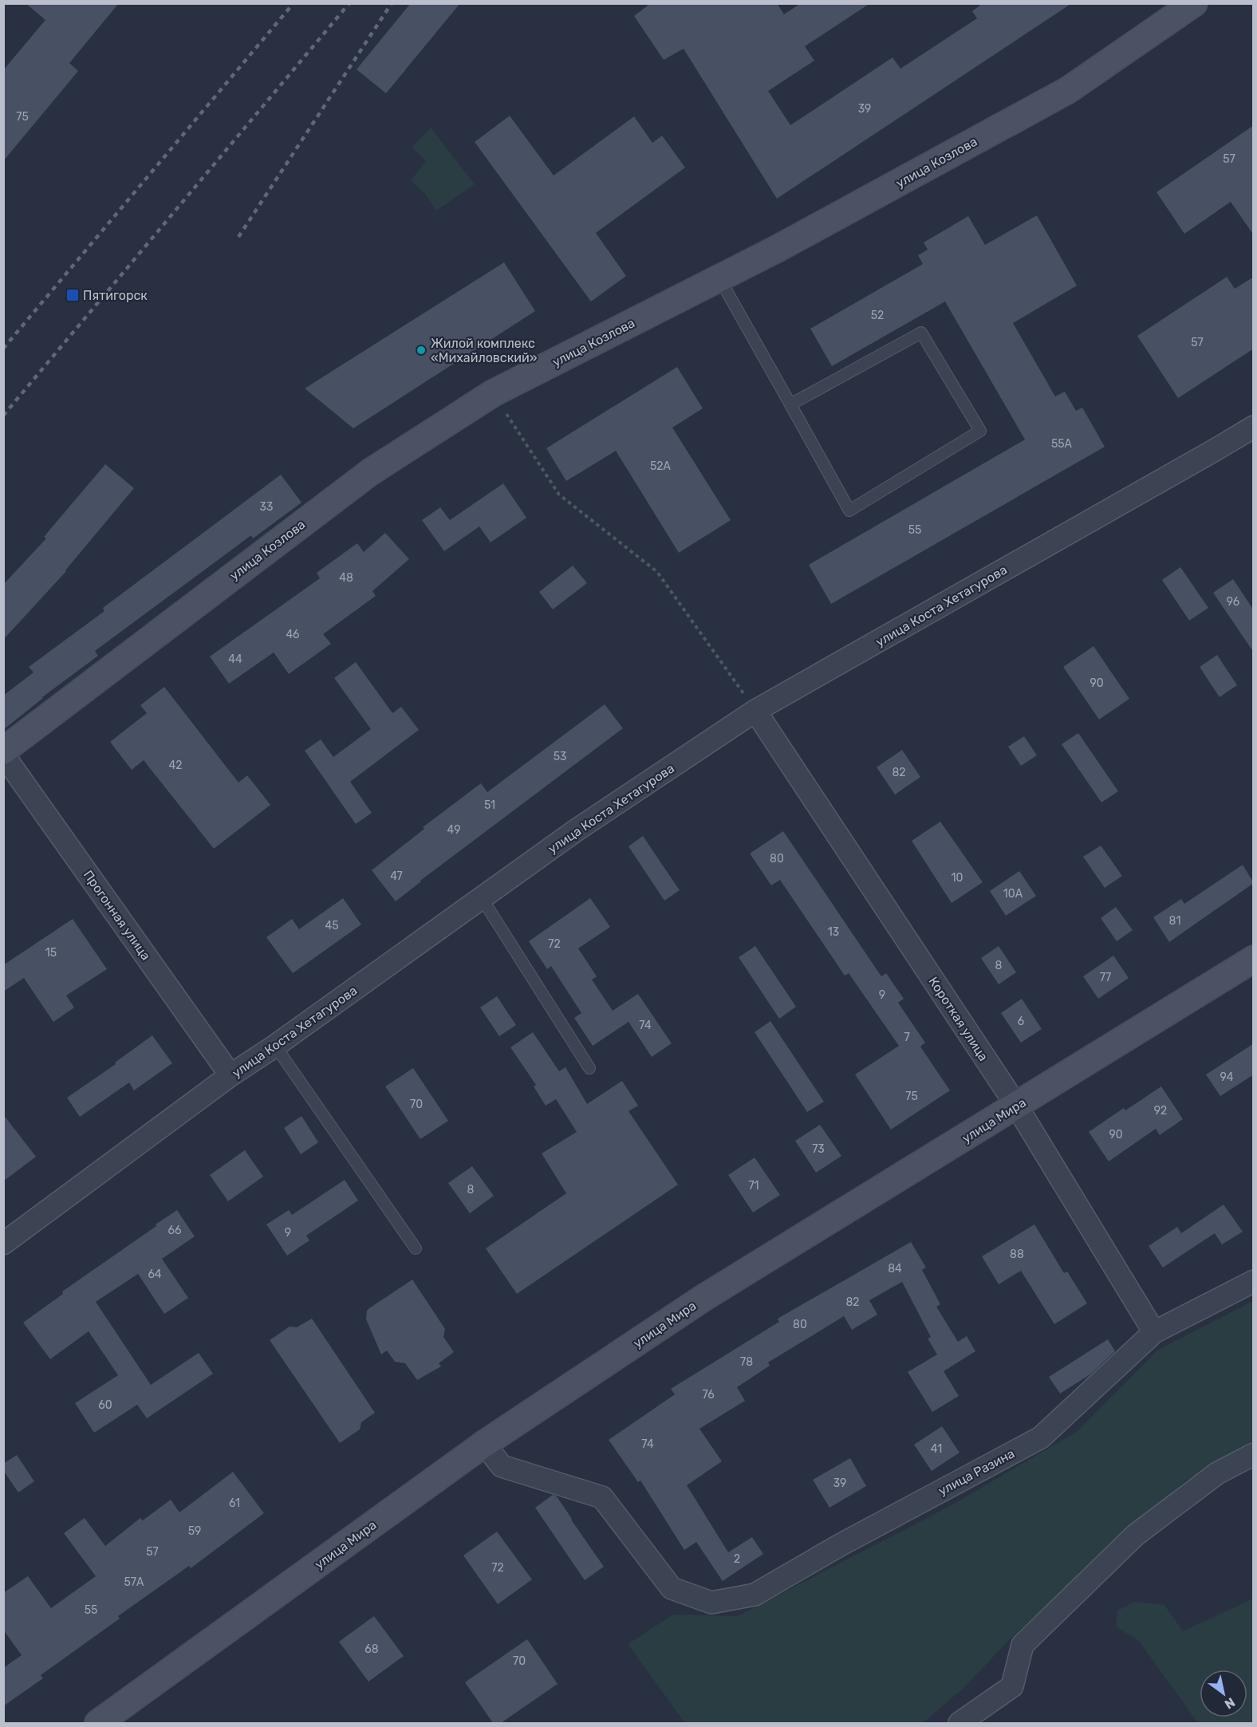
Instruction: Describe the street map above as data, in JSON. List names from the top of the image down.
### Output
{
  "streets": {
    "street": [
      "улица Козлова",
      "улица Коста Хетагурова",
      "Прогонная улица",
      "Короткая улица",
      "улица Мира",
      "улица Разина"
    ]
  },
  "crossings": [
    ["улица Коста Хетагурова", "Прогонная улица"],
    ["улица Коста Хетагурова", "Короткая улица"],
    ["Короткая улица", "улица Мира"],
    ["Короткая улица", "улица Разина"],
    ["улица Мира", "улица Разина"]
  ],
  "places": {
    "transit": ["Пятигорск"],
    "other": ["Жилой комплекс «Михайловский»"]
  },
  "house_numbers": [
    "39",
    "75",
    "57",
    "52",
    "57",
    "55А",
    "52А",
    "33",
    "55",
    "48",
    "96",
    "46",
    "44",
    "90",
    "53",
    "42",
    "82",
    "51",
    "49",
    "80",
    "47",
    "10",
    "10А",
    "81",
    "45",
    "13",
    "72",
    "15",
    "8",
    "77",
    "9",
    "6",
    "74",
    "7",
    "94",
    "75",
    "70",
    "92",
    "90",
    "73",
    "71",
    "8",
    "66",
    "9",
    "88",
    "84",
    "64",
    "82",
    "80",
    "78",
    "76",
    "60",
    "74",
    "41",
    "39",
    "61",
    "59",
    "57",
    "2",
    "72",
    "57А",
    "55",
    "68",
    "70"
  ],
  "north": "bottom right"
}
